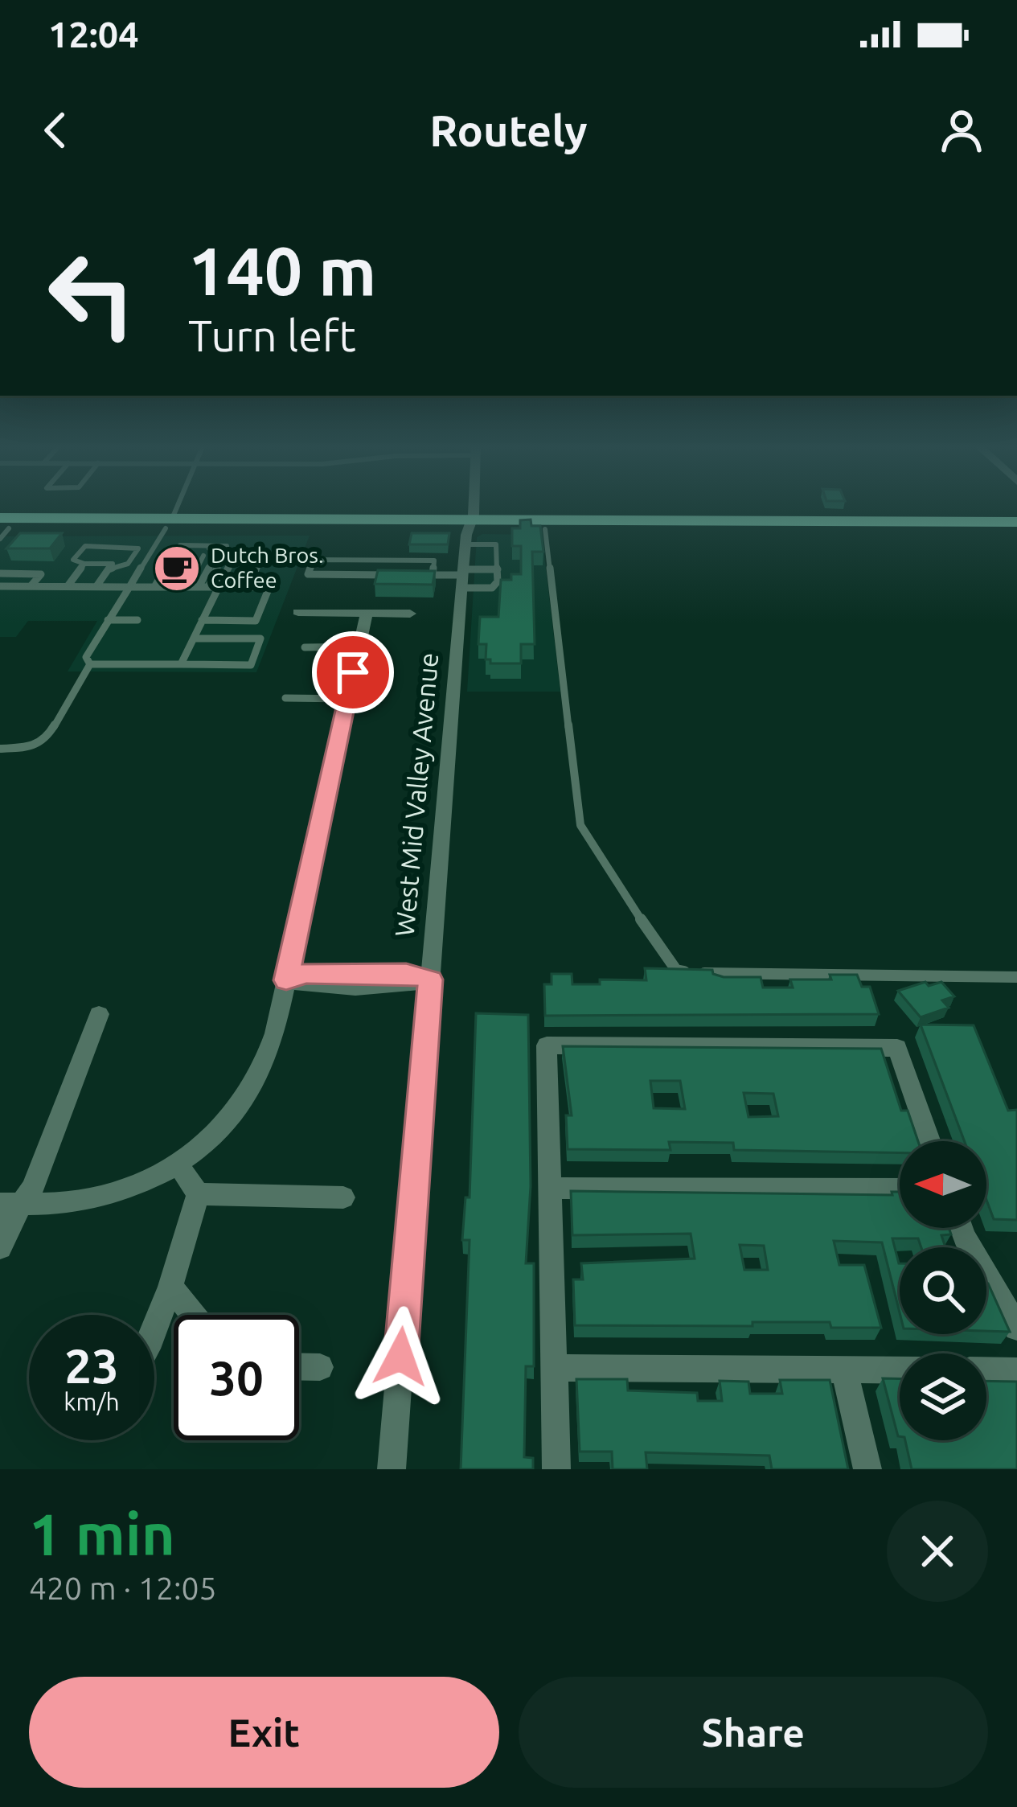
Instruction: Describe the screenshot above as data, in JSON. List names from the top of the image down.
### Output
{
  "streets": {
    "street": ["West Mid Valley Avenue"]
  },
  "places": {
    "cafe": ["Dutch Bros. Coffee"]
  },
  "north": "left",
  "page": {
    "status": "12:04",
    "header": "Routely",
    "turn": ["140 m", "Turn left"],
    "speed": "23 km/h",
    "limit": "30",
    "heading": ["1 min", "420 m · 12:05"],
    "buttons": ["Exit", "Share"]
  }
}
